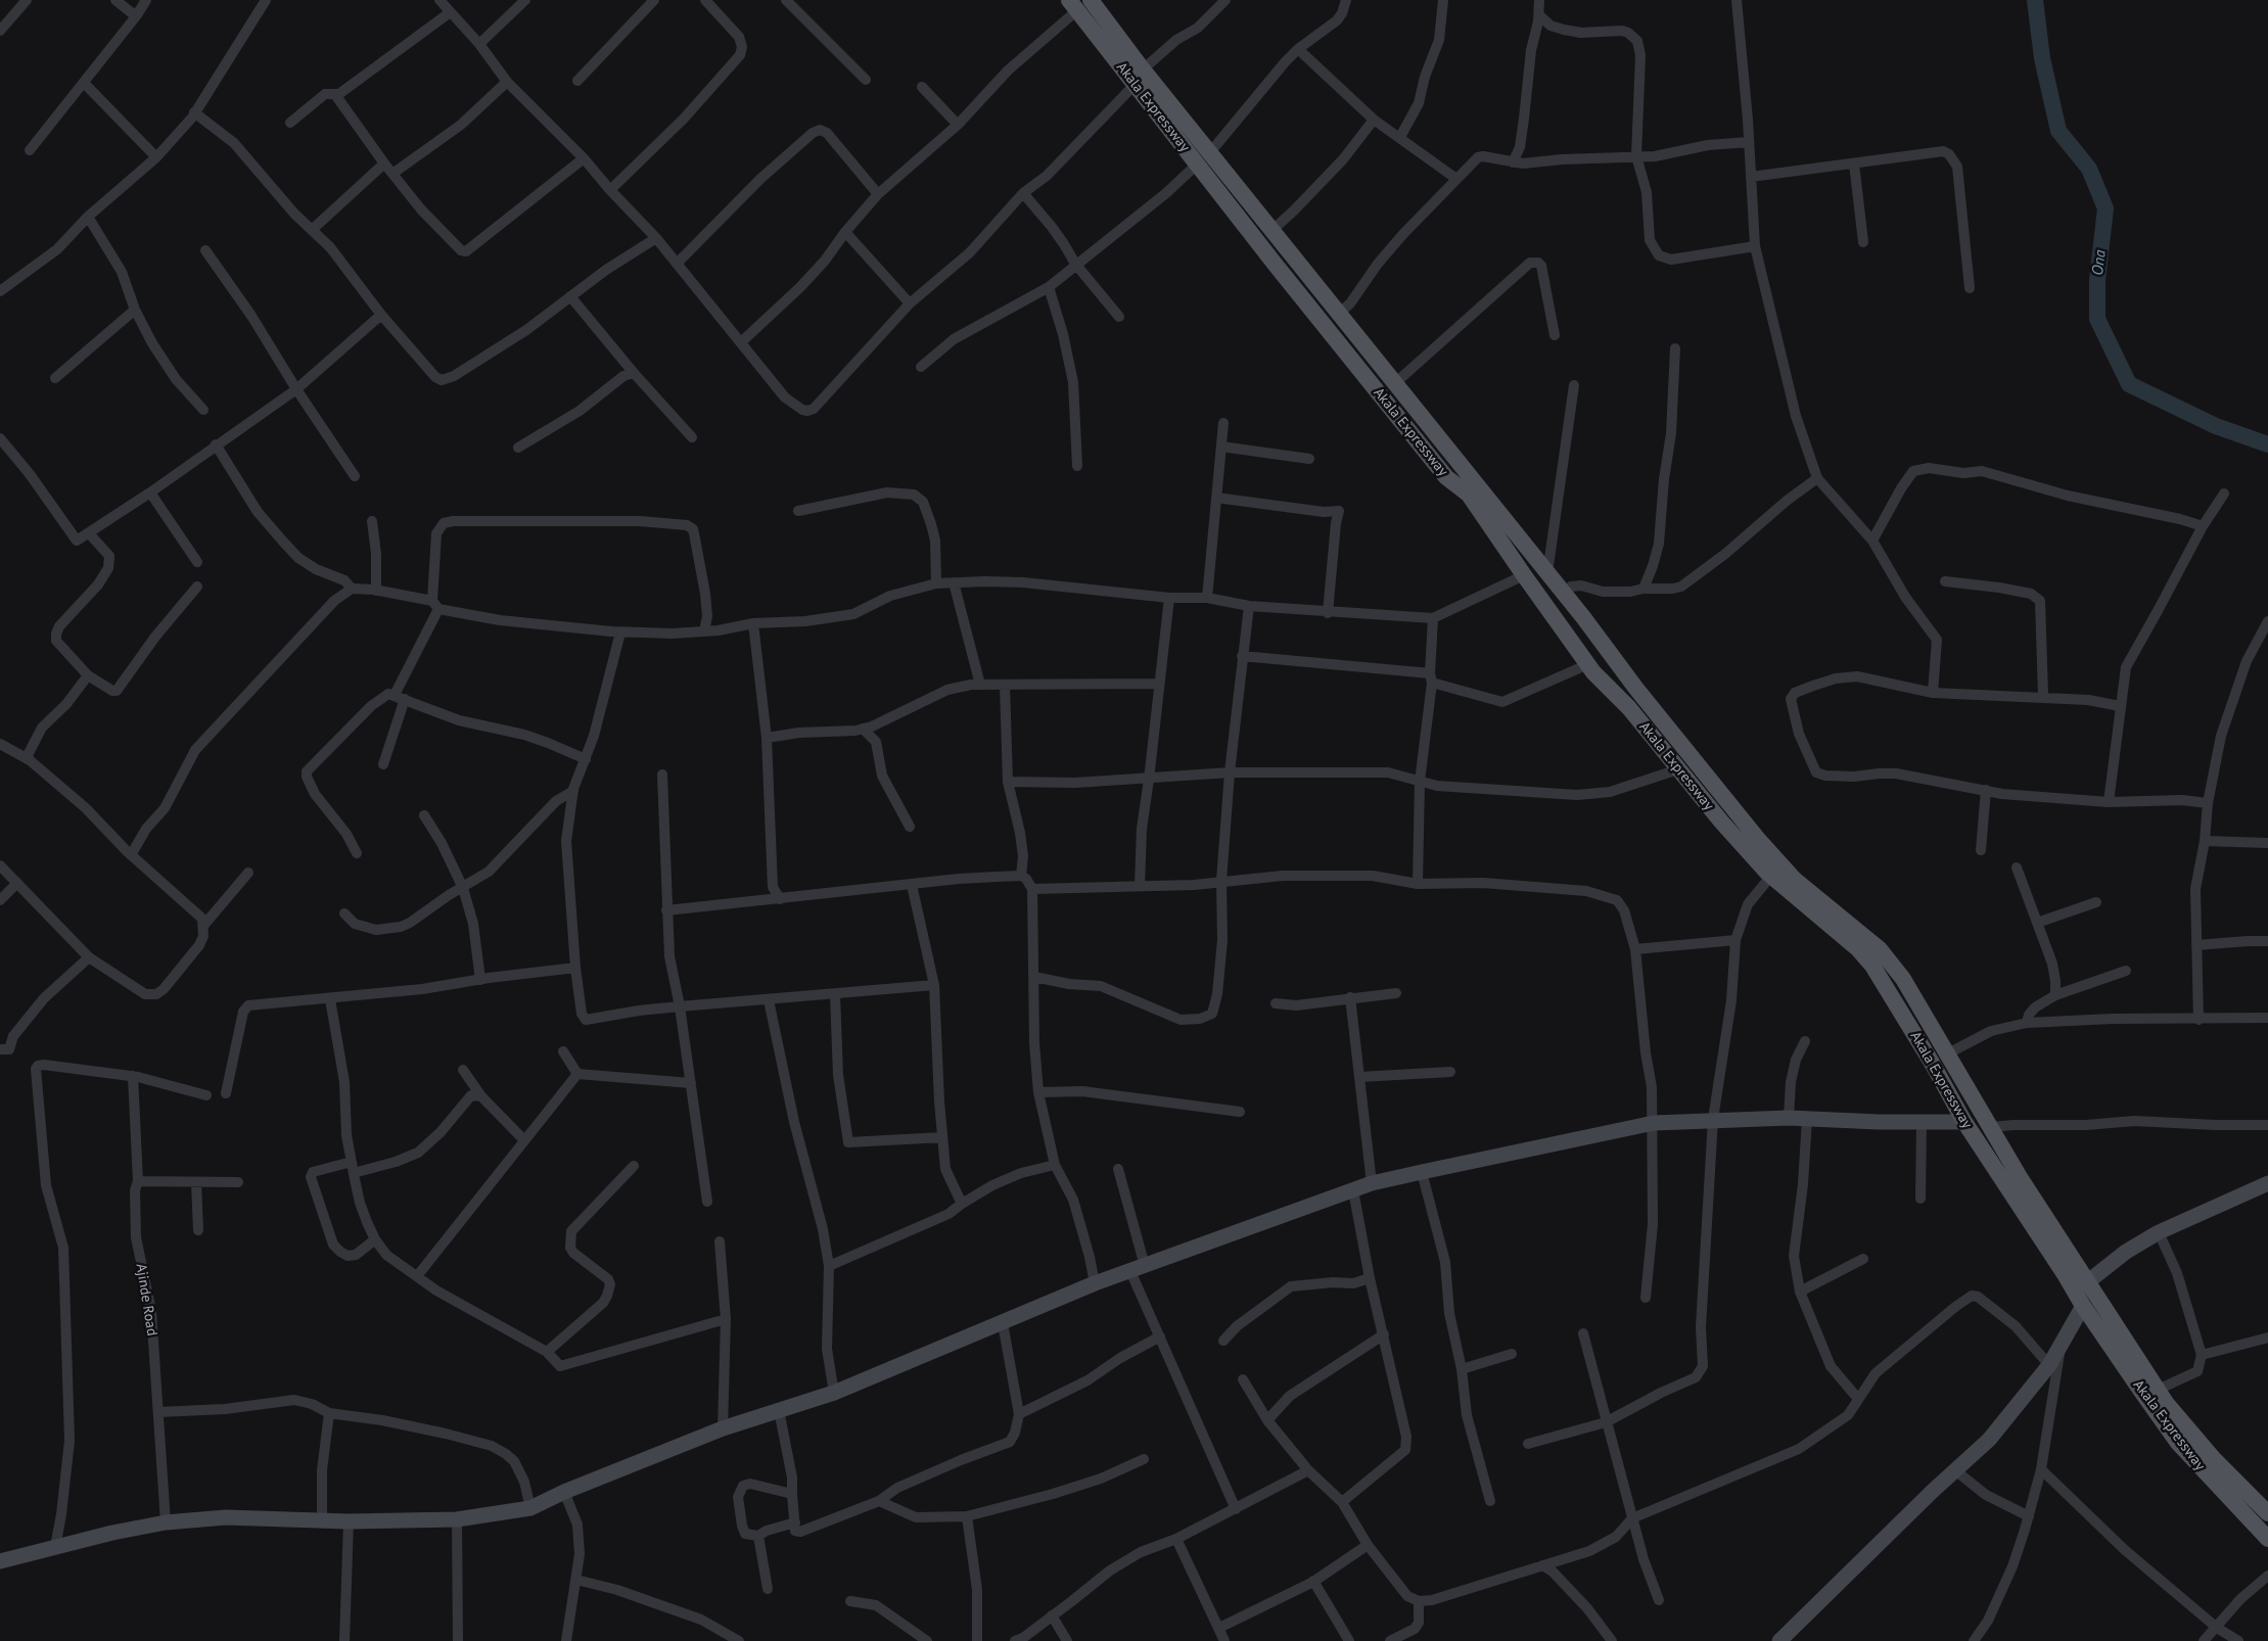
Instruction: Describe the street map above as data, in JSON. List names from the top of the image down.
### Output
{
  "streets": {
    "main road": ["Akala Expressway"],
    "street": ["Ajinde Road"]
  },
  "water": ["Ona"]
}
